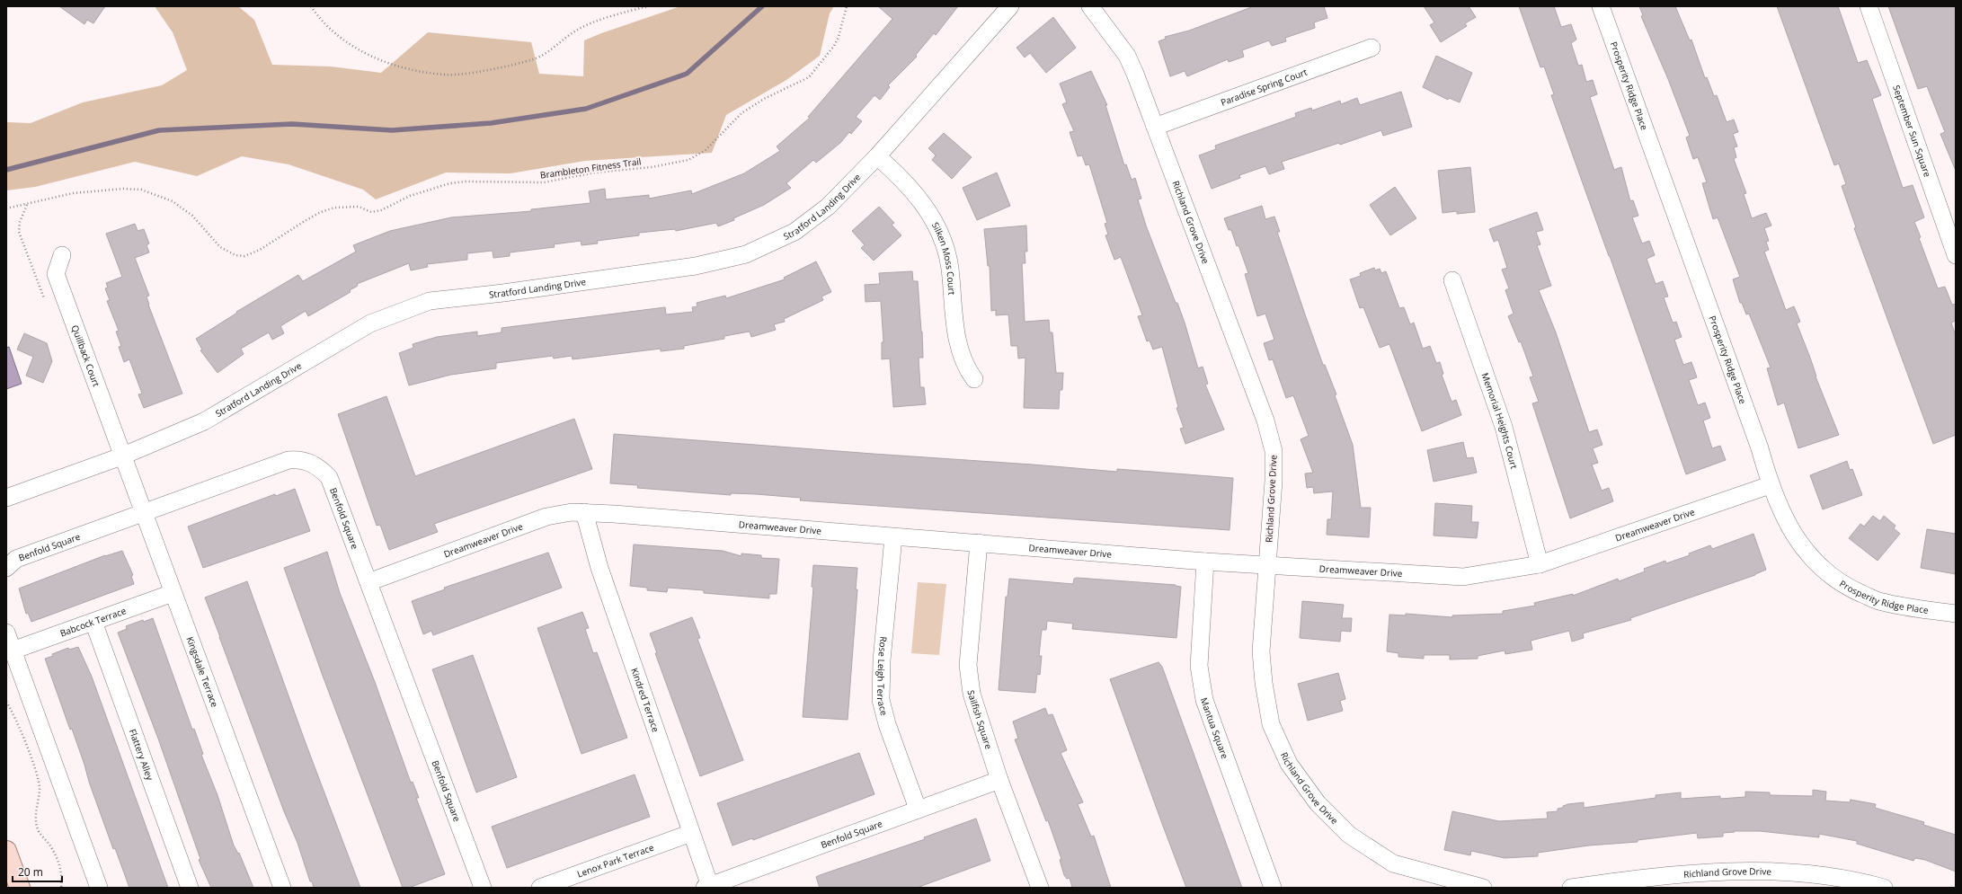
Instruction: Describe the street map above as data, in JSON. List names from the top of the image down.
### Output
{
  "streets": {
    "street": [
      "Prosperity Ridge Place",
      "Paradise Spring Court",
      "September Sun Square",
      "Stratford Landing Drive",
      "Richland Grove Drive",
      "Silken Moss Court",
      "Quillback Court",
      "Memorial Heights Court",
      "Benfold Square",
      "Dreamweaver Drive",
      "Babcock Terrace",
      "Kingsdale Terrace",
      "Rose Leigh Terrace",
      "Kindred Terrace",
      "Sailfish Square",
      "Mantua Square",
      "Flattery Alley",
      "Lenox Park Terrace"
    ],
    "path": ["Brambleton Fitness Trail"]
  },
  "crossings": [
    ["Prosperity Ridge Place", "Dreamweaver Drive"],
    ["Paradise Spring Court", "Richland Grove Drive"],
    ["Stratford Landing Drive", "Silken Moss Court"],
    ["Stratford Landing Drive", "Quillback Court"],
    ["Stratford Landing Drive", "Kingsdale Terrace"],
    ["Richland Grove Drive", "Dreamweaver Drive"],
    ["Quillback Court", "Kingsdale Terrace"],
    ["Memorial Heights Court", "Dreamweaver Drive"],
    ["Benfold Square", "Dreamweaver Drive"],
    ["Benfold Square", "Kingsdale Terrace"],
    ["Benfold Square", "Rose Leigh Terrace"],
    ["Benfold Square", "Kindred Terrace"],
    ["Benfold Square", "Sailfish Square"],
    ["Dreamweaver Drive", "Rose Leigh Terrace"],
    ["Dreamweaver Drive", "Kindred Terrace"],
    ["Dreamweaver Drive", "Sailfish Square"],
    ["Dreamweaver Drive", "Mantua Square"],
    ["Babcock Terrace", "Kingsdale Terrace"],
    ["Babcock Terrace", "Flattery Alley"],
    ["Kindred Terrace", "Lenox Park Terrace"]
  ],
  "scale_bar": "20 m"
}
